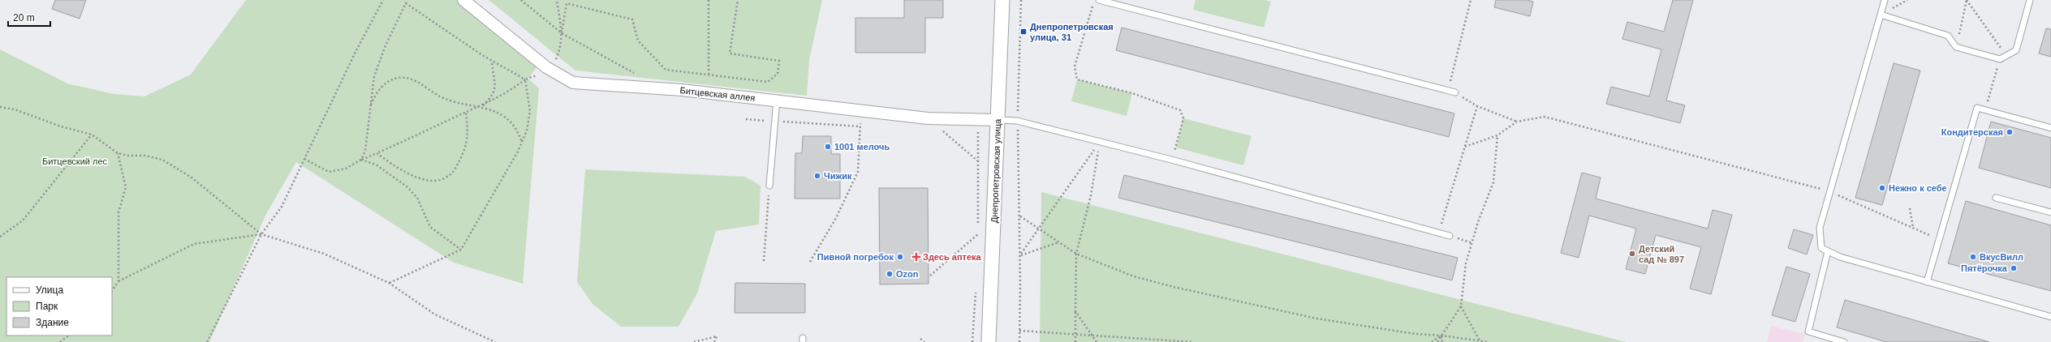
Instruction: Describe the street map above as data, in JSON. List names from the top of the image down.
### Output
{
  "streets": {
    "street": ["Битцевская аллея", "Днепропетровская улица"]
  },
  "crossings": [
    ["Битцевская аллея", "Днепропетровская улица"]
  ],
  "parks": ["Битцевский лес"],
  "places": {
    "transit": ["Днепропетровская улица, 31"],
    "other": [
      "Кондитерская",
      "1001 мелочь",
      "Чижик",
      "Нежно к себе",
      "Детский сад № 897",
      "Пивной погребок",
      "ВкусВилл",
      "Пятёрочка",
      "Ozon"
    ],
    "health": ["Здесь аптека"]
  },
  "legend": ["Улица", "Парк", "Здание"],
  "scale_bar": "20 m"
}
